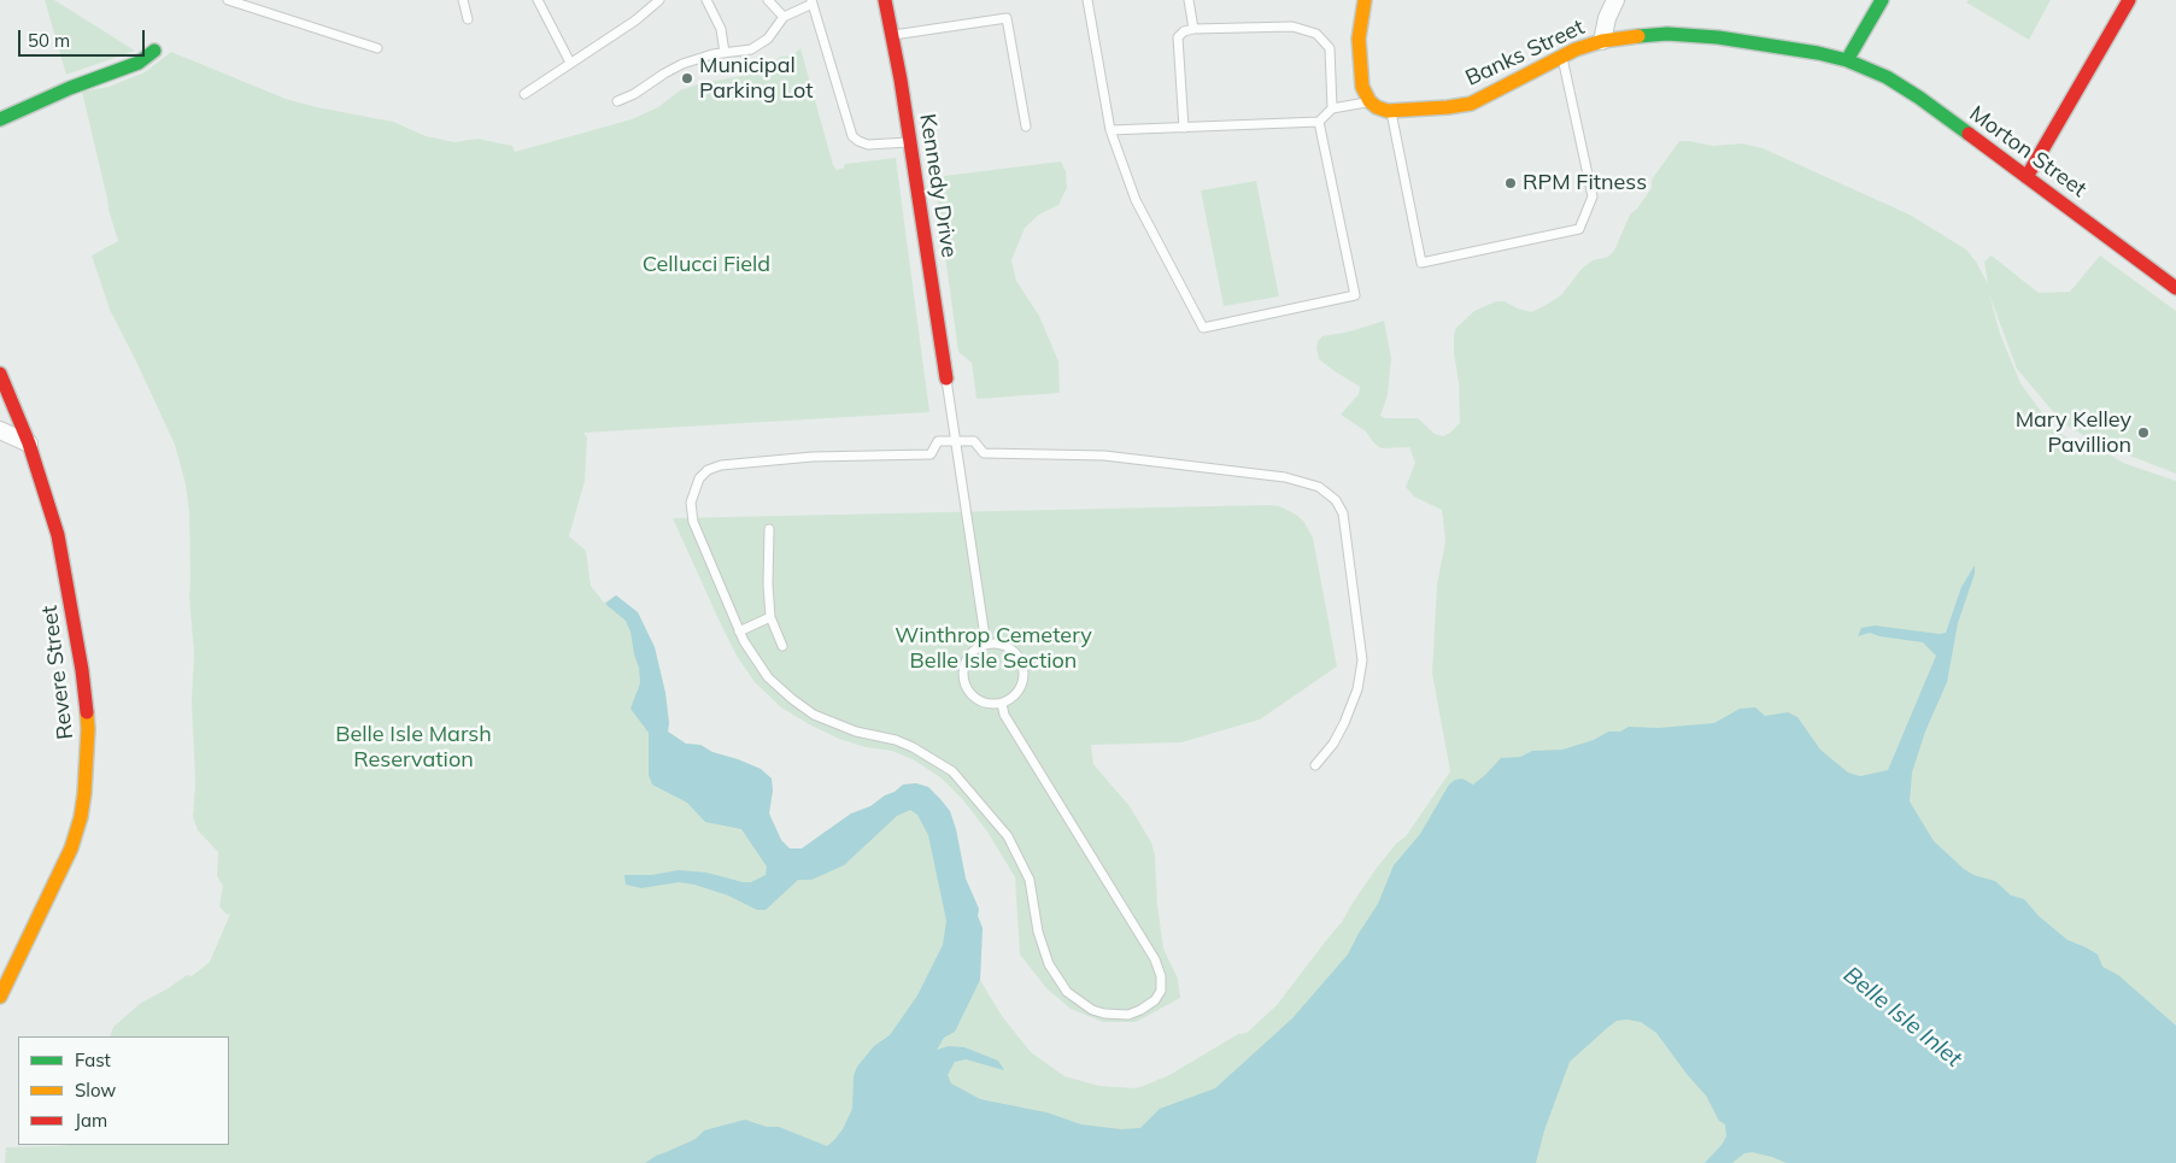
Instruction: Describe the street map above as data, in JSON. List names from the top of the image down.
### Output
{
  "streets": {
    "street": [
      "Banks Street",
      "Morton Street",
      "Kennedy Drive",
      "Revere Street"
    ]
  },
  "crossings": [
    ["Banks Street", "Morton Street"]
  ],
  "water": ["Belle Isle Inlet"],
  "parks": ["Cellucci Field", "Winthrop Cemetery Belle Isle Section", "Belle Isle Marsh Reservation"],
  "places": ["Municipal Parking Lot", "RPM Fitness", "Mary Kelley Pavillion"],
  "legend": ["Fast", "Slow", "Jam"],
  "scale_bar": "50 m"
}
